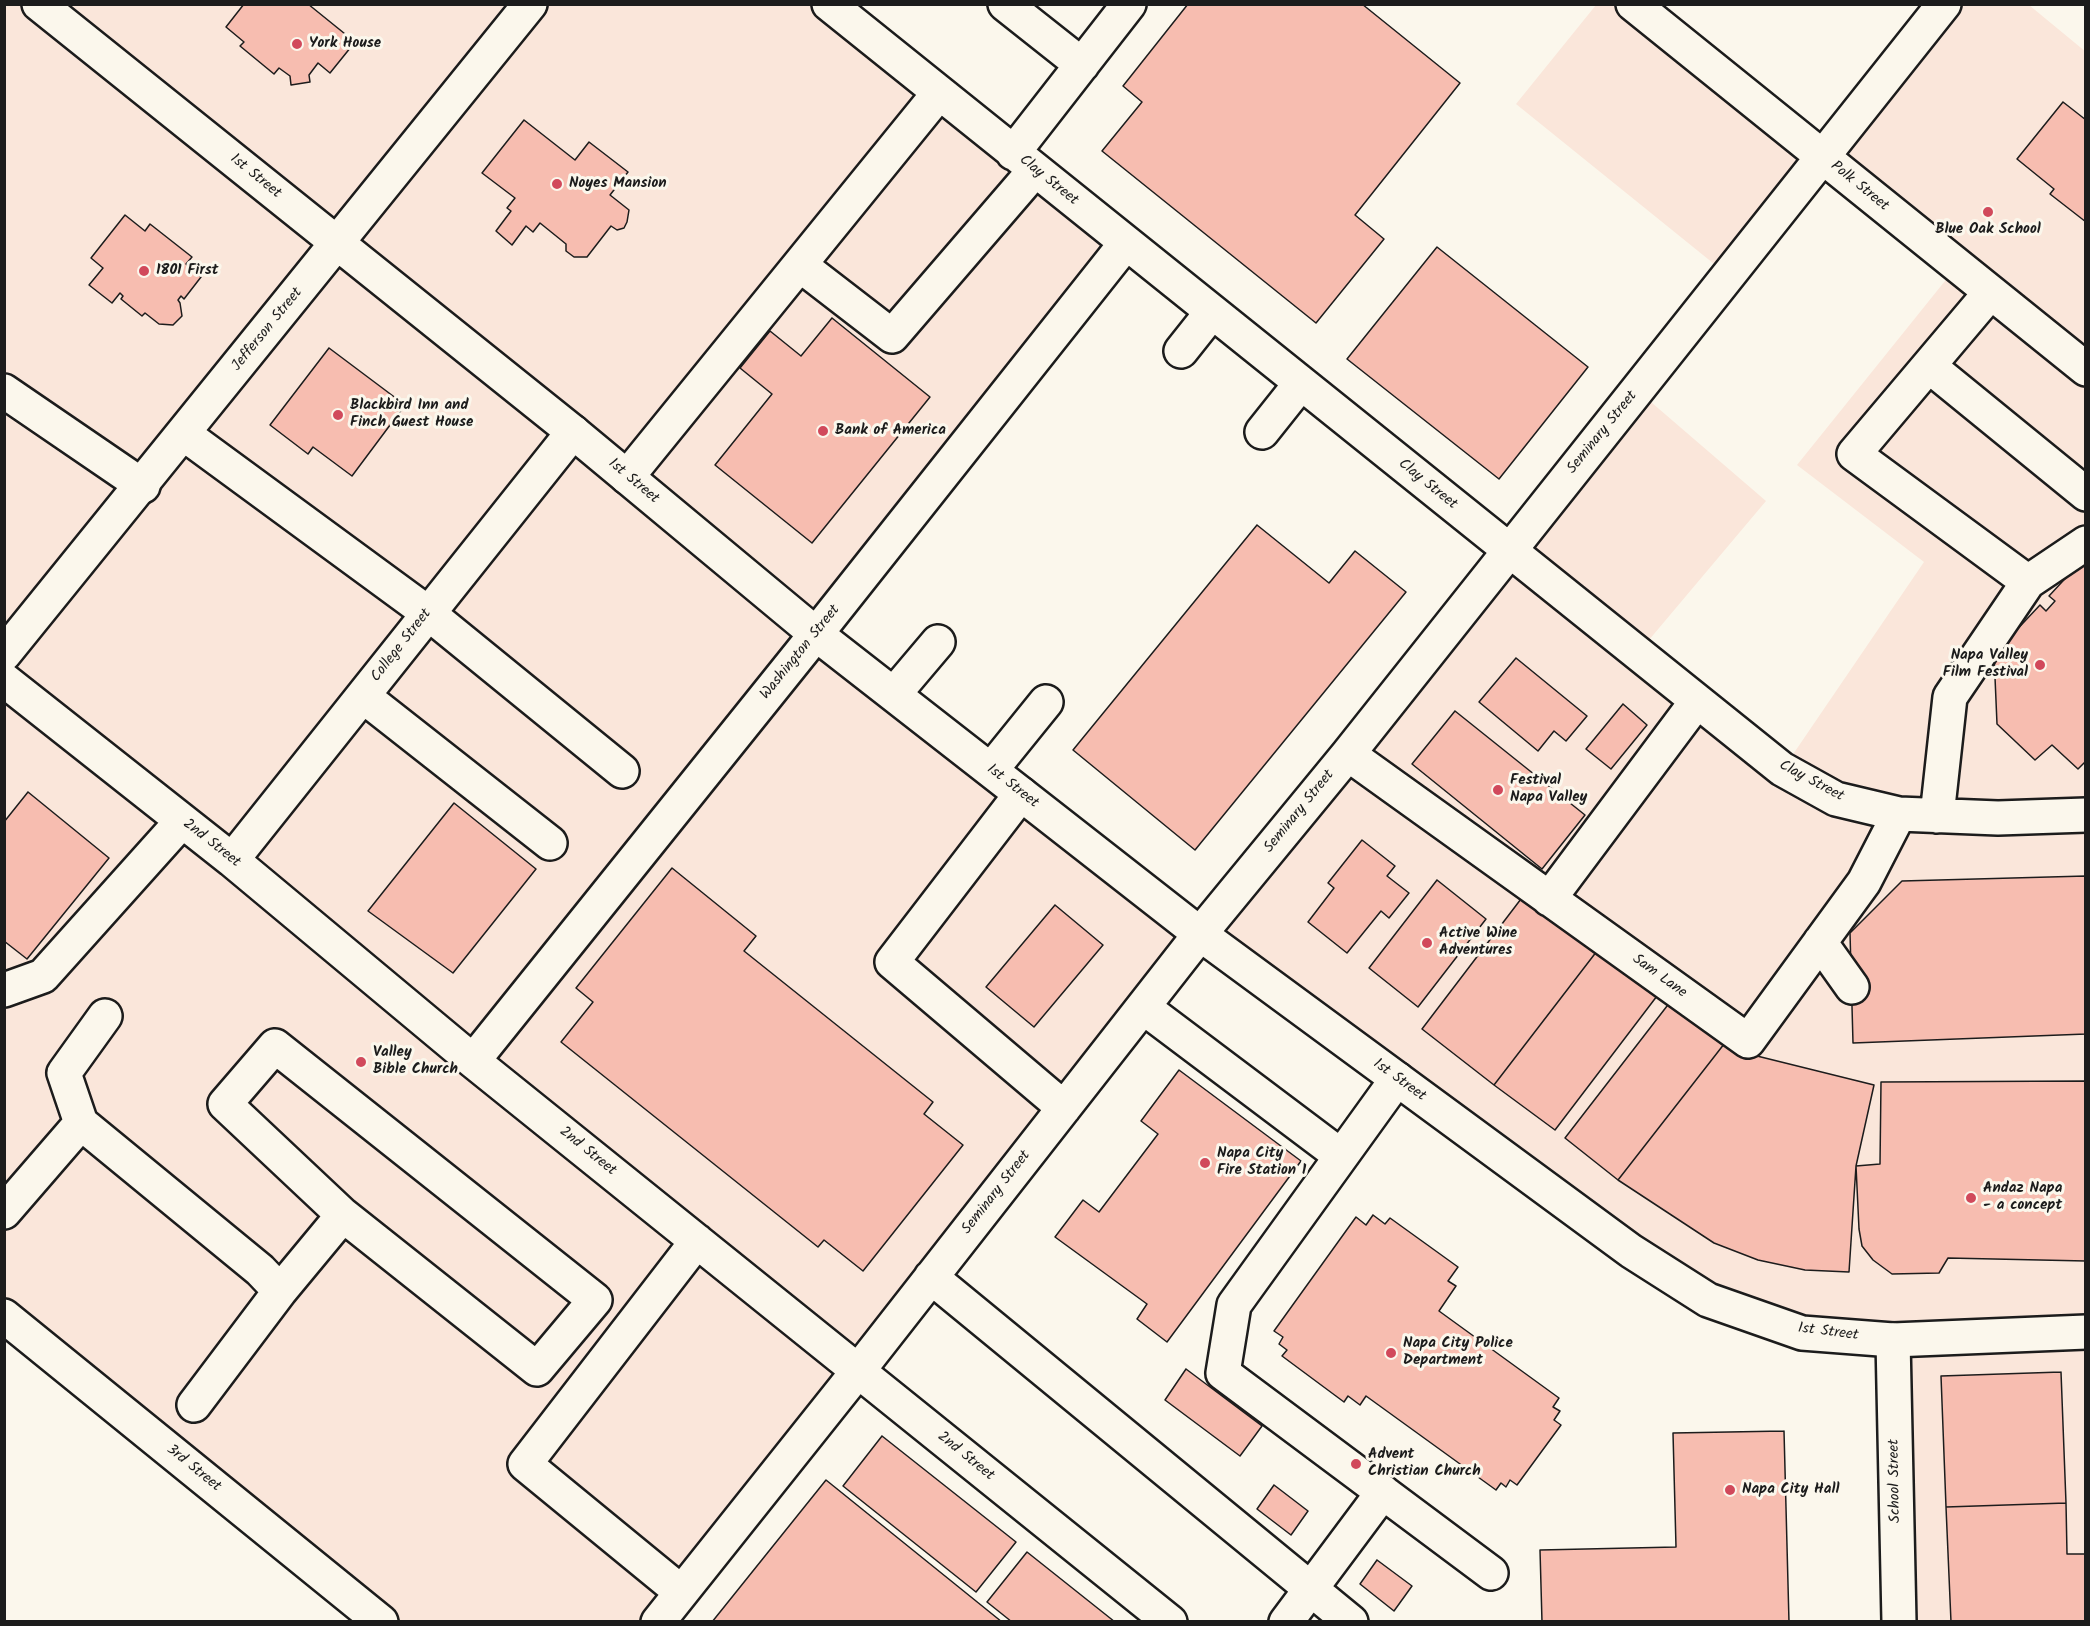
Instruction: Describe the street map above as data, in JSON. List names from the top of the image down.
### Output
{
  "streets": {
    "street": [
      "1st Street",
      "Clay Street",
      "Polk Street",
      "Jefferson Street",
      "Seminary Street",
      "College Street",
      "Washington Street",
      "2nd Street",
      "Sam Lane",
      "3rd Street",
      "School Street"
    ]
  },
  "crossings": [
    ["1st Street", "Jefferson Street"],
    ["1st Street", "Seminary Street"],
    ["1st Street", "College Street"],
    ["1st Street", "Washington Street"],
    ["1st Street", "School Street"],
    ["Clay Street", "Seminary Street"],
    ["Clay Street", "Washington Street"],
    ["Clay Street", "Sam Lane"],
    ["Polk Street", "Seminary Street"],
    ["Seminary Street", "2nd Street"],
    ["Seminary Street", "Sam Lane"],
    ["College Street", "2nd Street"],
    ["Washington Street", "2nd Street"]
  ],
  "places": [
    "York House",
    "Noyes Mansion",
    "Blue Oak School",
    "1801 First",
    "Blackbird Inn and Finch Guest House",
    "Bank of America",
    "Napa Valley Film Festival",
    "Festival Napa Valley",
    "Active Wine Adventures",
    "Valley Bible Church",
    "Napa City Fire Station 1",
    "Andaz Napa - a concept",
    "Napa City Police Department",
    "Advent Christian Church",
    "Napa City Hall"
  ]
}
